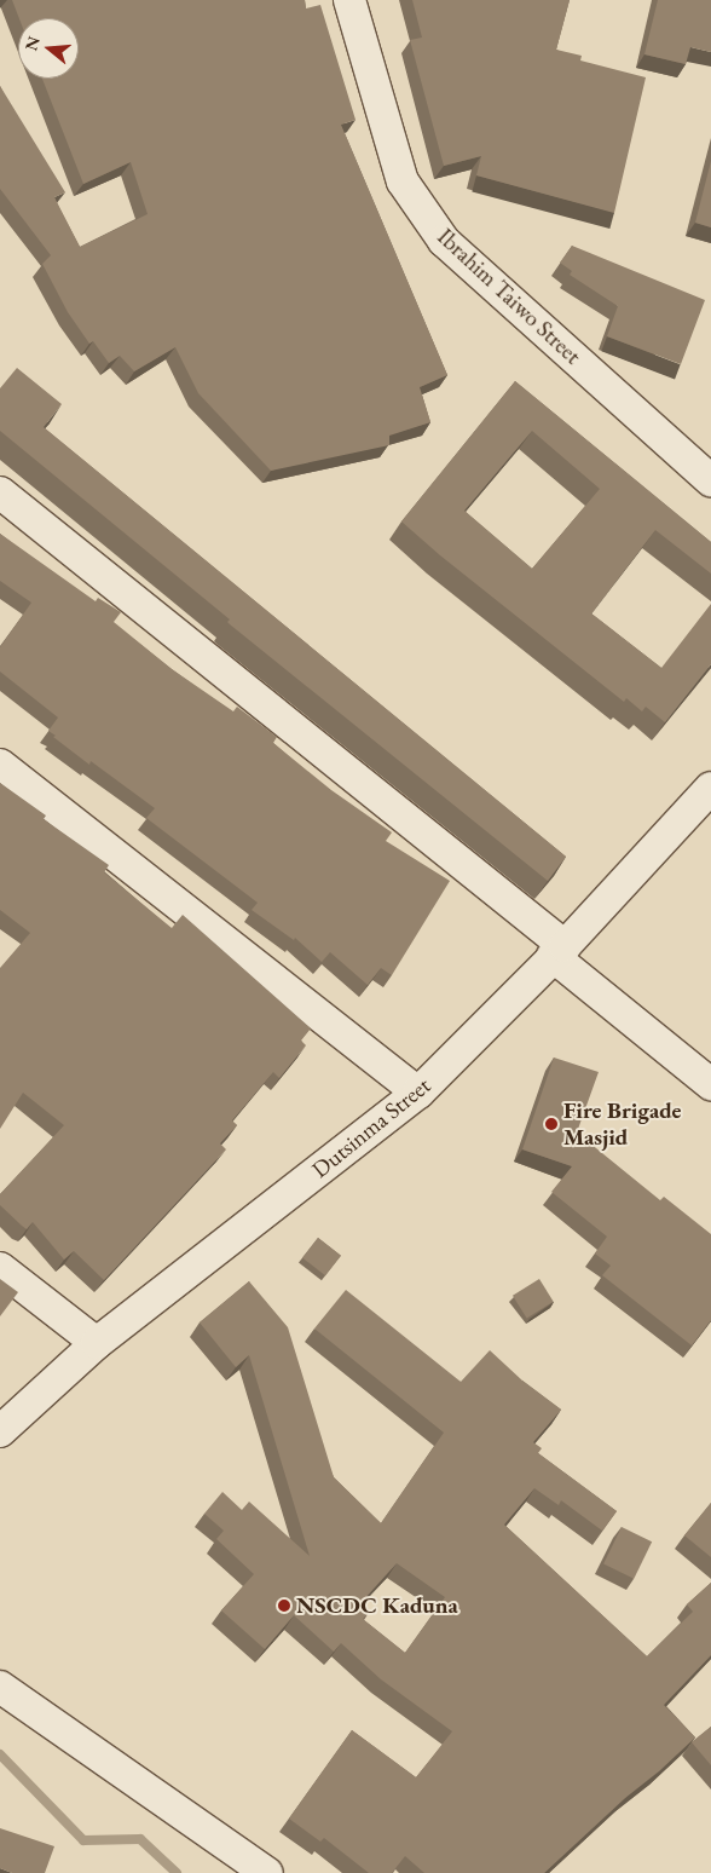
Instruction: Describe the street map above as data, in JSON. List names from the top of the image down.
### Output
{
  "streets": {
    "street": ["Ibrahim Taiwo Street", "Dutsinma Street"]
  },
  "places": ["Fire Brigade Masjid", "NSCDC Kaduna"],
  "north": "left"
}
